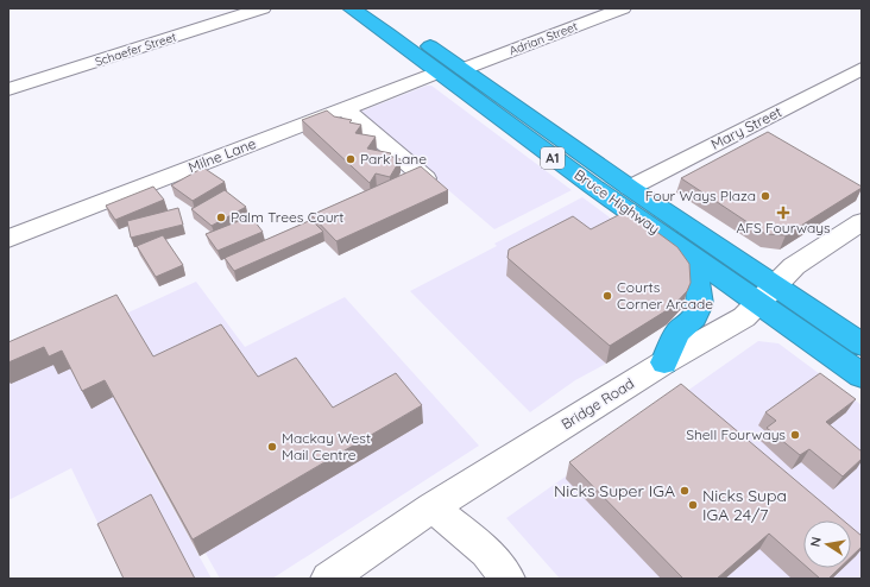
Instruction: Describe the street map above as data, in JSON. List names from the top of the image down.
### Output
{
  "streets": {
    "highway": ["A1", "Bruce Highway"],
    "street": [
      "Adrian Street",
      "Schaefer Street",
      "Mary Street",
      "Milne Lane",
      "Bridge Road"
    ]
  },
  "crossings": [
    ["Adrian Street", "Bruce Highway"],
    ["Mary Street", "Bruce Highway"],
    ["Milne Lane", "Bruce Highway"],
    ["Bruce Highway", "Bridge Road"]
  ],
  "places": {
    "other": [
      "Park Lane",
      "Four Ways Plaza",
      "Palm Trees Court",
      "Courts Corner Arcade",
      "Shell Fourways",
      "Mackay West Mail Centre",
      "Nicks Super IGA",
      "Nicks Supa IGA 24/7"
    ],
    "health": ["AFS Fourways"]
  },
  "north": "left"
}
